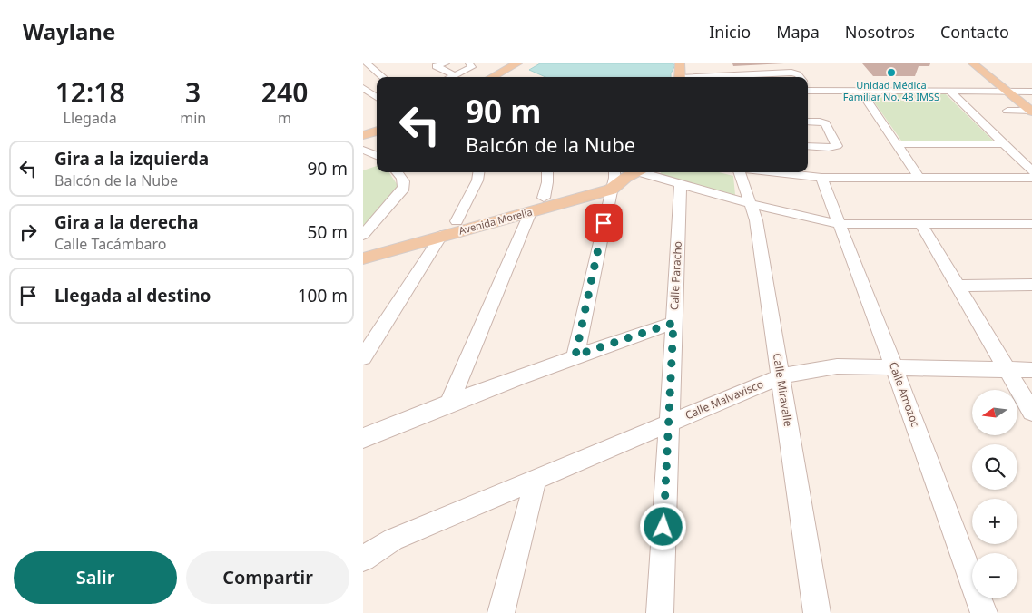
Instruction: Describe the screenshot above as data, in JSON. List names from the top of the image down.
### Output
{
  "streets": {
    "main road": ["Avenida Morelia"],
    "street": [
      "Calle Paracho",
      "Calle Miravalle",
      "Calle Amozoc",
      "Calle Malvavisco"
    ]
  },
  "crossings": [
    ["Calle Paracho", "Calle Malvavisco"],
    ["Calle Miravalle", "Calle Malvavisco"],
    ["Calle Amozoc", "Calle Malvavisco"]
  ],
  "places": ["Unidad Médica Familiar No. 48 IMSS"],
  "north": "left",
  "page": {
    "header": "Waylane",
    "nav": [
      "Inicio",
      "Mapa",
      "Nosotros",
      "Contacto"
    ],
    "eta": [
      "12:18",
      "Llegada",
      "3",
      "min",
      "240",
      "m"
    ],
    "turn": ["90 m", "Balcón de la Nube"],
    "list": [
      {
        "name": "Gira a la izquierda",
        "note": "Balcón de la Nube",
        "value": "90 m"
      },
      {
        "name": "Gira a la derecha",
        "note": "Calle Tacámbaro",
        "value": "50 m"
      },
      {
        "name": "Llegada al destino",
        "value": "100 m"
      }
    ],
    "map_buttons": ["+", "−"],
    "buttons": ["Salir", "Compartir"]
  }
}
